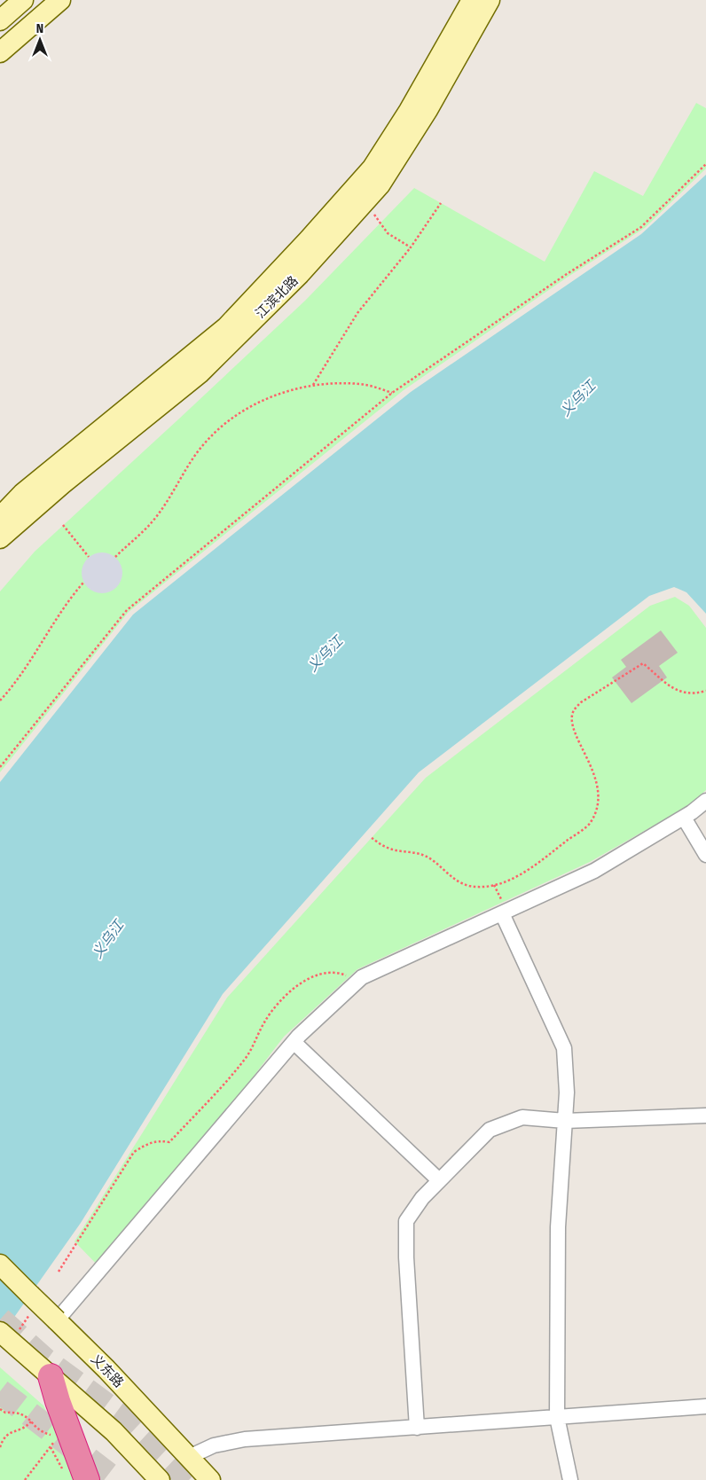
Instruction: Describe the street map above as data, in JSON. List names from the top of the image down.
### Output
{
  "streets": {
    "main road": ["江滨北路", "义东路"]
  },
  "water": ["义乌江"],
  "north": "top"
}
